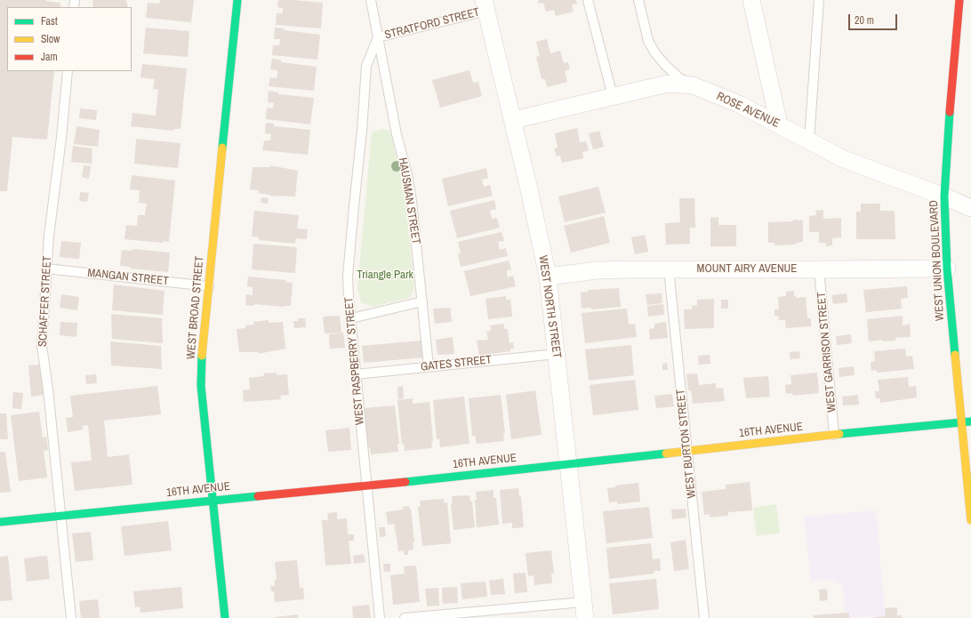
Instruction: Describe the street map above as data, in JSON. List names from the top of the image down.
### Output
{
  "streets": {
    "main road": ["WEST UNION BOULEVARD", "WEST BROAD STREET", "16TH AVENUE"],
    "street": ["ROSE AVENUE", "MOUNT AIRY AVENUE", "WEST NORTH STREET"],
    "lane": [
      "STRATFORD STREET",
      "HAUSMAN STREET",
      "MANGAN STREET",
      "SCHAFFER STREET",
      "WEST GARRISON STREET",
      "WEST RASPBERRY STREET",
      "GATES STREET",
      "WEST BURTON STREET"
    ]
  },
  "crossings": [
    ["STRATFORD STREET", "HAUSMAN STREET"],
    ["STRATFORD STREET", "WEST NORTH STREET"],
    ["STRATFORD STREET", "WEST RASPBERRY STREET"],
    ["ROSE AVENUE", "WEST UNION BOULEVARD"],
    ["ROSE AVENUE", "WEST NORTH STREET"],
    ["HAUSMAN STREET", "WEST RASPBERRY STREET"],
    ["HAUSMAN STREET", "GATES STREET"],
    ["WEST UNION BOULEVARD", "MOUNT AIRY AVENUE"],
    ["WEST UNION BOULEVARD", "16TH AVENUE"],
    ["MOUNT AIRY AVENUE", "WEST NORTH STREET"],
    ["MOUNT AIRY AVENUE", "WEST GARRISON STREET"],
    ["MOUNT AIRY AVENUE", "WEST BURTON STREET"],
    ["MANGAN STREET", "SCHAFFER STREET"],
    ["MANGAN STREET", "WEST BROAD STREET"],
    ["SCHAFFER STREET", "16TH AVENUE"],
    ["WEST NORTH STREET", "GATES STREET"],
    ["WEST NORTH STREET", "16TH AVENUE"],
    ["WEST BROAD STREET", "16TH AVENUE"],
    ["WEST GARRISON STREET", "16TH AVENUE"],
    ["WEST RASPBERRY STREET", "GATES STREET"],
    ["WEST RASPBERRY STREET", "16TH AVENUE"],
    ["16TH AVENUE", "WEST BURTON STREET"]
  ],
  "parks": ["Triangle Park"],
  "legend": ["Fast", "Slow", "Jam"],
  "scale_bar": "20 m"
}
